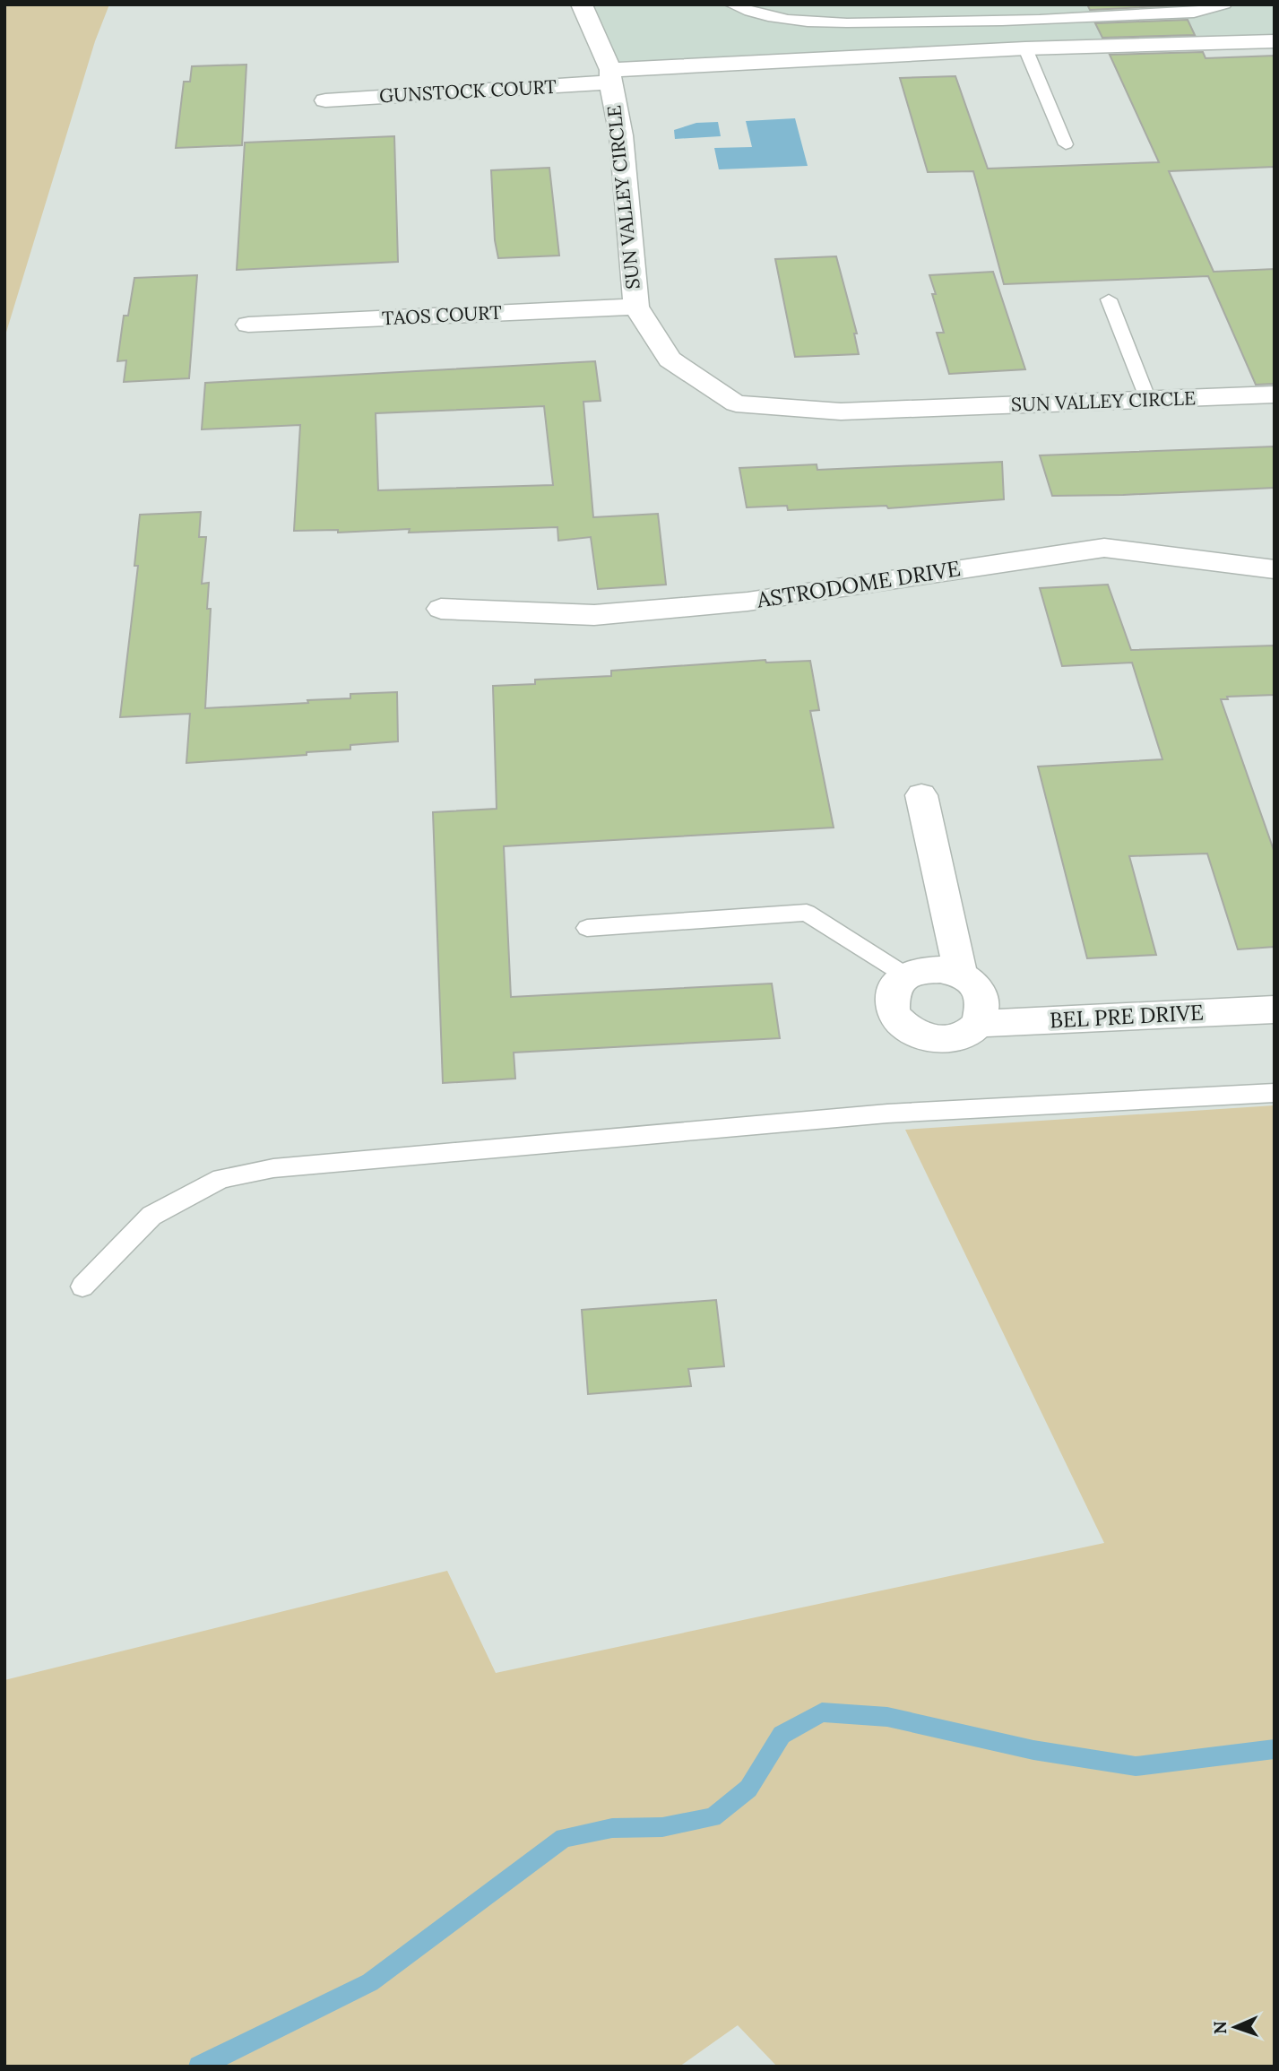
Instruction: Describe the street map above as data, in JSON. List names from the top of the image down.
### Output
{
  "streets": {
    "street": [
      "GUNSTOCK COURT",
      "SUN VALLEY CIRCLE",
      "TAOS COURT",
      "ASTRODOME DRIVE",
      "BEL PRE DRIVE"
    ]
  },
  "crossings": [
    ["GUNSTOCK COURT", "SUN VALLEY CIRCLE"],
    ["SUN VALLEY CIRCLE", "TAOS COURT"]
  ],
  "north": "left"
}
